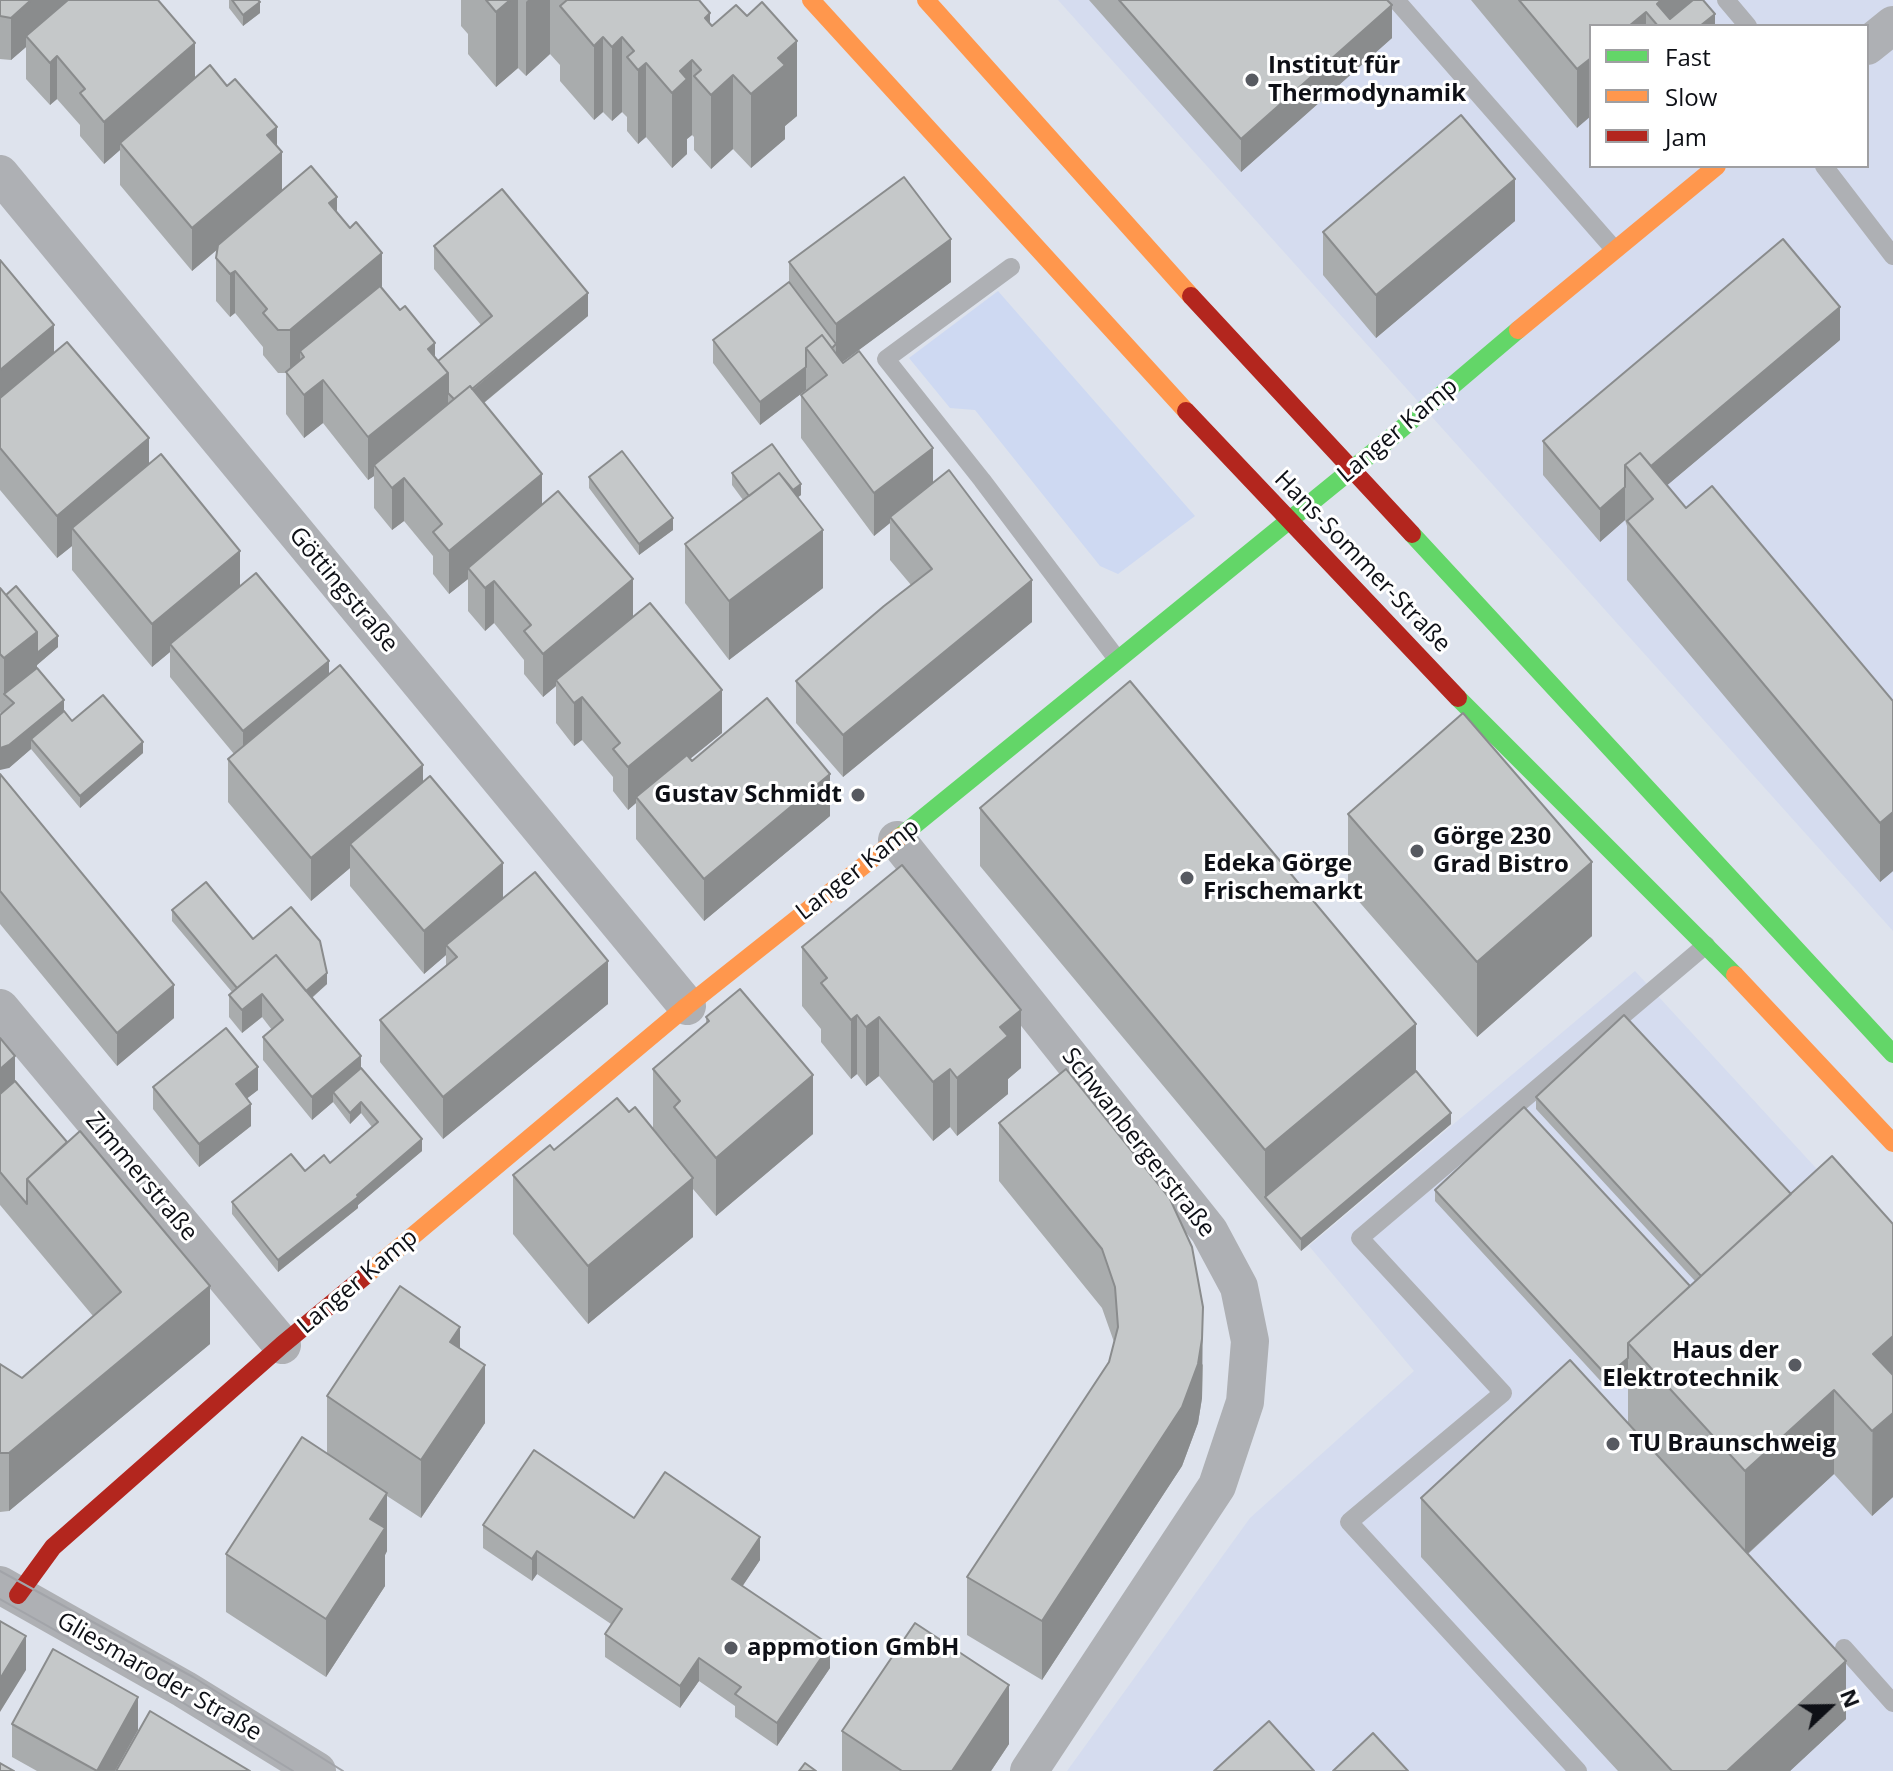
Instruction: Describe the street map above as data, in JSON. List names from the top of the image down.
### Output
{
  "streets": {
    "main road": ["Langer Kamp", "Hans-Sommer-Straße"],
    "street": [
      "Göttingstraße",
      "Schwanbergerstraße",
      "Zimmerstraße",
      "Gliesmaroder Straße"
    ]
  },
  "crossings": [
    ["Langer Kamp", "Hans-Sommer-Straße"],
    ["Langer Kamp", "Göttingstraße"],
    ["Langer Kamp", "Schwanbergerstraße"],
    ["Langer Kamp", "Zimmerstraße"],
    ["Langer Kamp", "Gliesmaroder Straße"]
  ],
  "places": [
    "Institut für Thermodynamik",
    "Gustav Schmidt",
    "Görge 230 Grad Bistro",
    "Edeka Görge Frischemarkt",
    "Haus der Elektrotechnik",
    "TU Braunschweig",
    "appmotion GmbH"
  ],
  "legend": ["Fast", "Slow", "Jam"],
  "north": "right"
}
